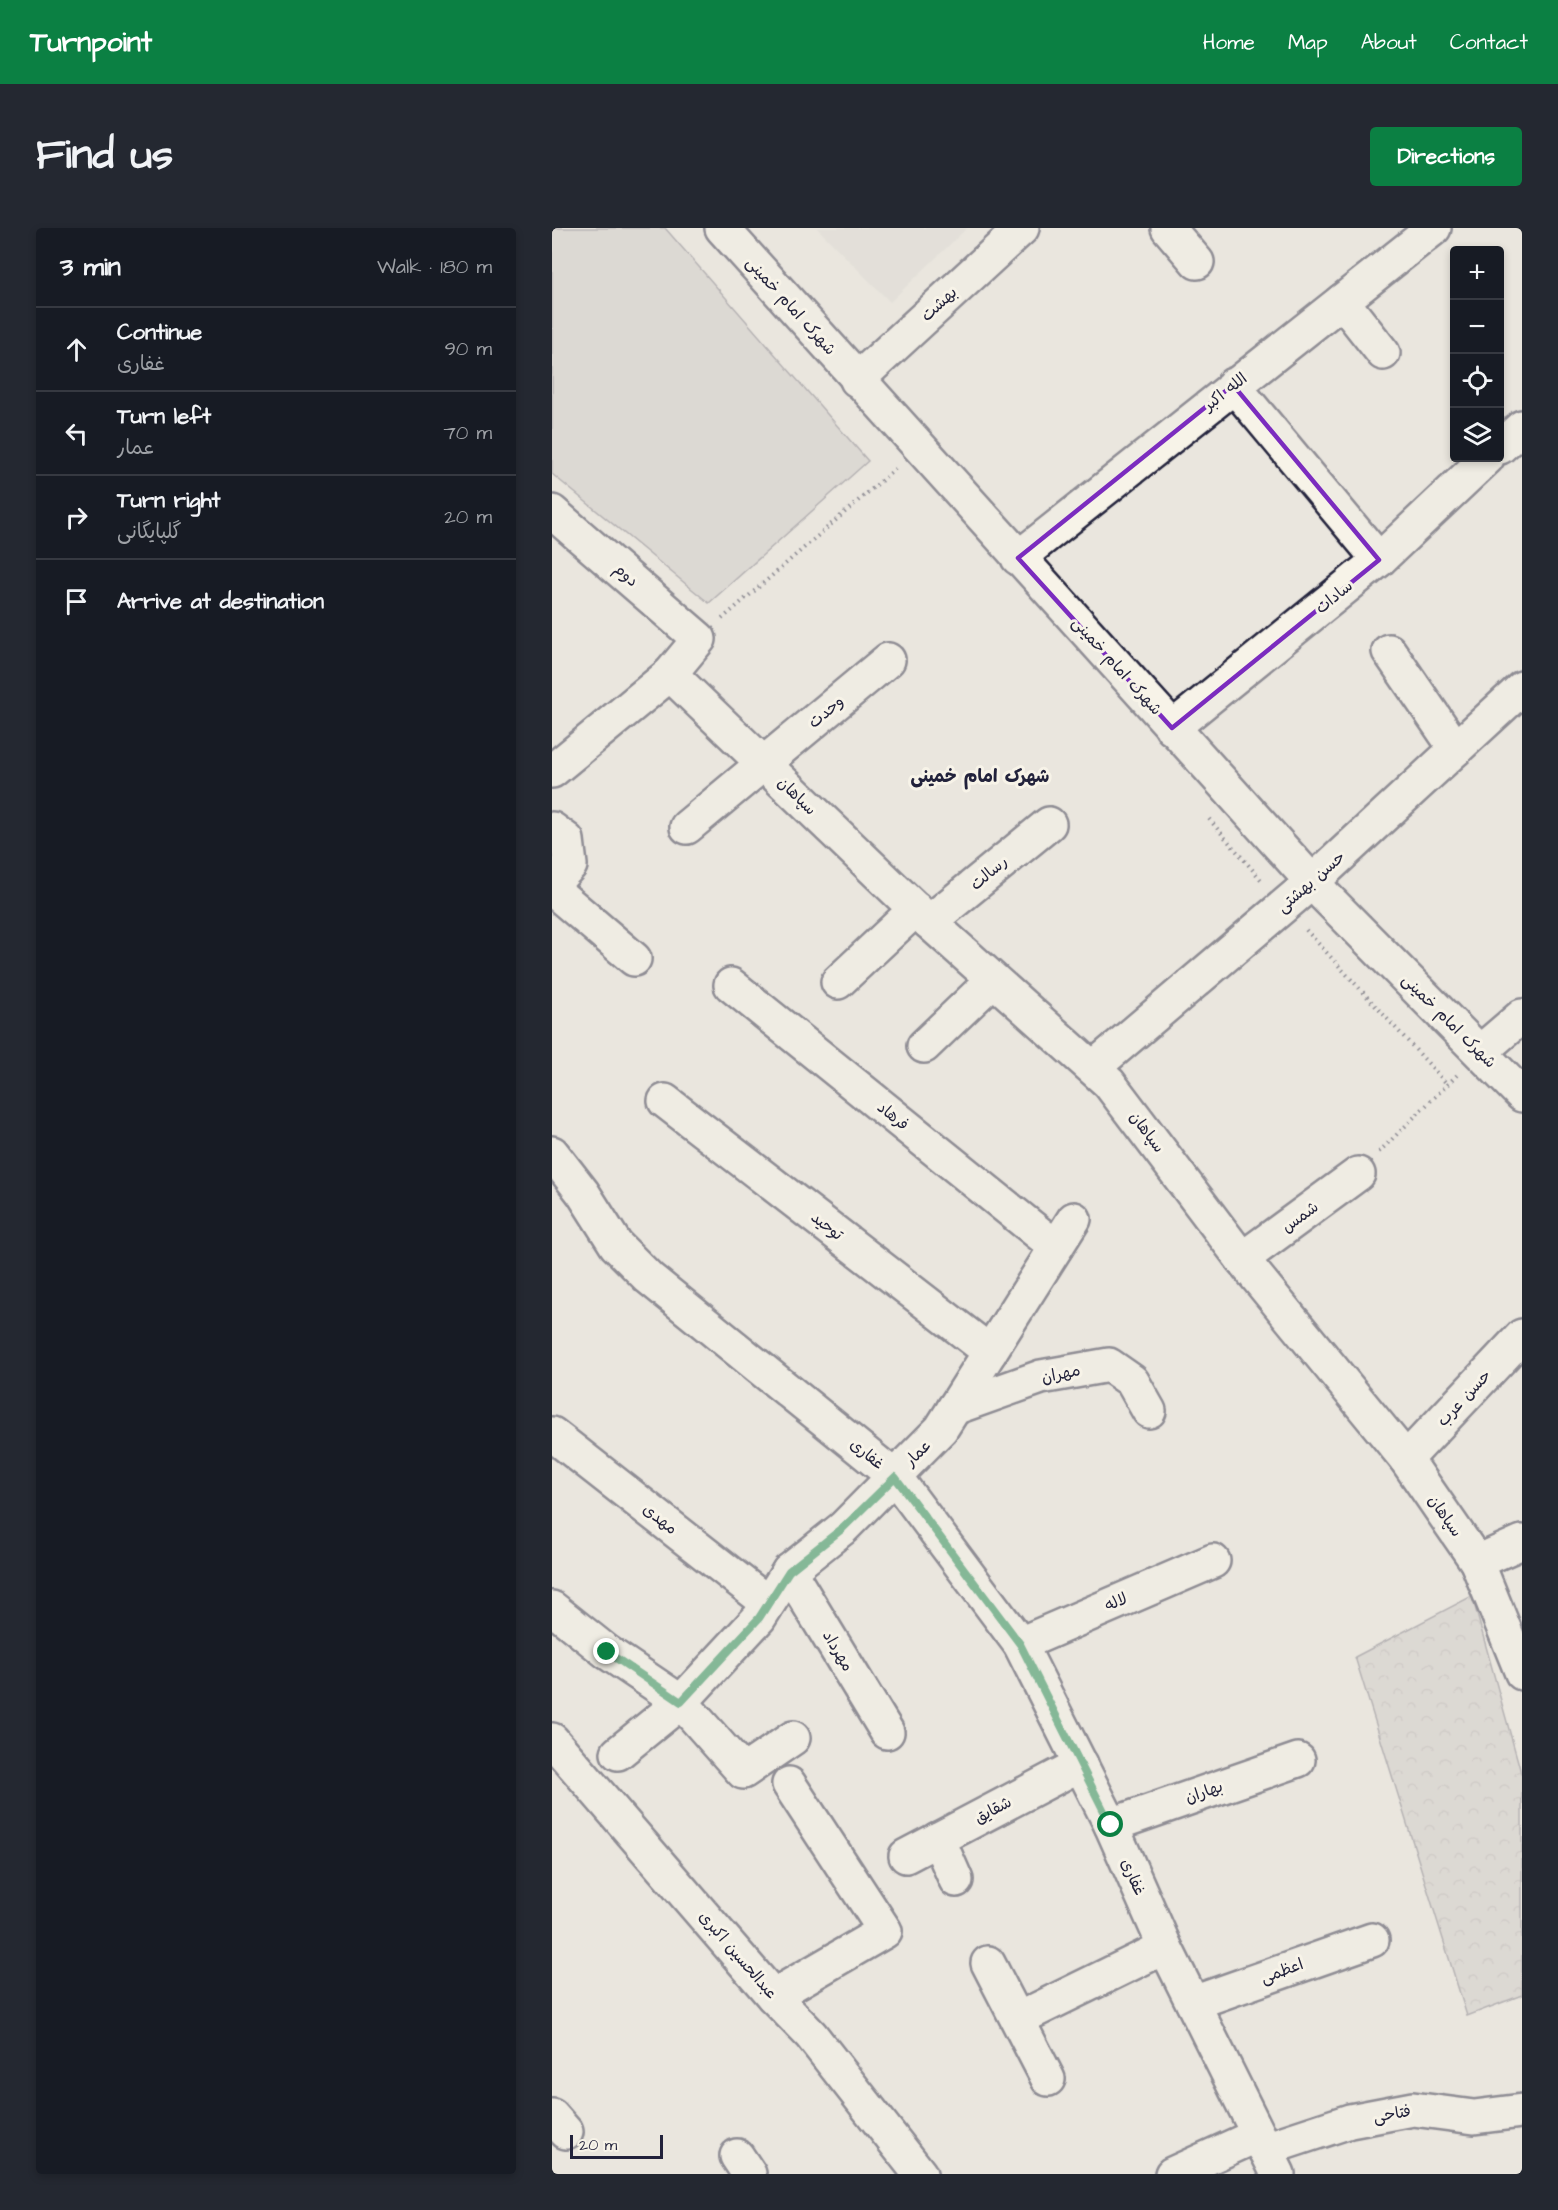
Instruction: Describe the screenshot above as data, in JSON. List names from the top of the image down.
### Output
{
  "streets": {
    "street": [
      "بهشت",
      "شهرک امام خمینی",
      "الله اکبر",
      "دوم",
      "سادات",
      "وحدت",
      "سپاهان",
      "رسالت",
      "حسن بهشتی",
      "فرهاد",
      "شمس",
      "توحید",
      "مهران",
      "حسن عرب",
      "عمار",
      "غفاری",
      "مهدی",
      "لاله",
      "مهرداد",
      "بهاران",
      "شقایق",
      "عبدالحسین اکبری",
      "اعظمی",
      "فتاحی"
    ]
  },
  "crossings": [
    ["بهشت", "شهرک امام خمینی"],
    ["شهرک امام خمینی", "الله اکبر"],
    ["شهرک امام خمینی", "سادات"],
    ["شهرک امام خمینی", "حسن بهشتی"],
    ["وحدت", "سپاهان"],
    ["سپاهان", "رسالت"],
    ["سپاهان", "حسن بهشتی"],
    ["سپاهان", "شمس"],
    ["سپاهان", "حسن عرب"],
    ["فرهاد", "عمار"],
    ["توحید", "عمار"],
    ["مهران", "عمار"],
    ["عمار", "غفاری"],
    ["عمار", "مهدی"],
    ["عمار", "مهرداد"],
    ["غفاری", "لاله"],
    ["غفاری", "بهاران"],
    ["غفاری", "شقایق"],
    ["غفاری", "اعظمی"],
    ["غفاری", "فتاحی"]
  ],
  "districts": ["شهرک امام خمینی"],
  "scale_bar": "20 m",
  "page": {
    "header": "Turnpoint",
    "nav": [
      "Home",
      "Map",
      "About",
      "Contact"
    ],
    "title": "Find us",
    "buttons": "Directions",
    "heading": ["3 min", "Walk · 180 m"],
    "map_buttons": ["+", "−"],
    "list": [
      ["Continue", "غفاری", "90 m"],
      ["Turn left", "عمار", "70 m"],
      ["Turn right", "گلپایگانی", "20 m"],
      "Arrive at destination"
    ],
    "scale": "20 m"
  }
}
